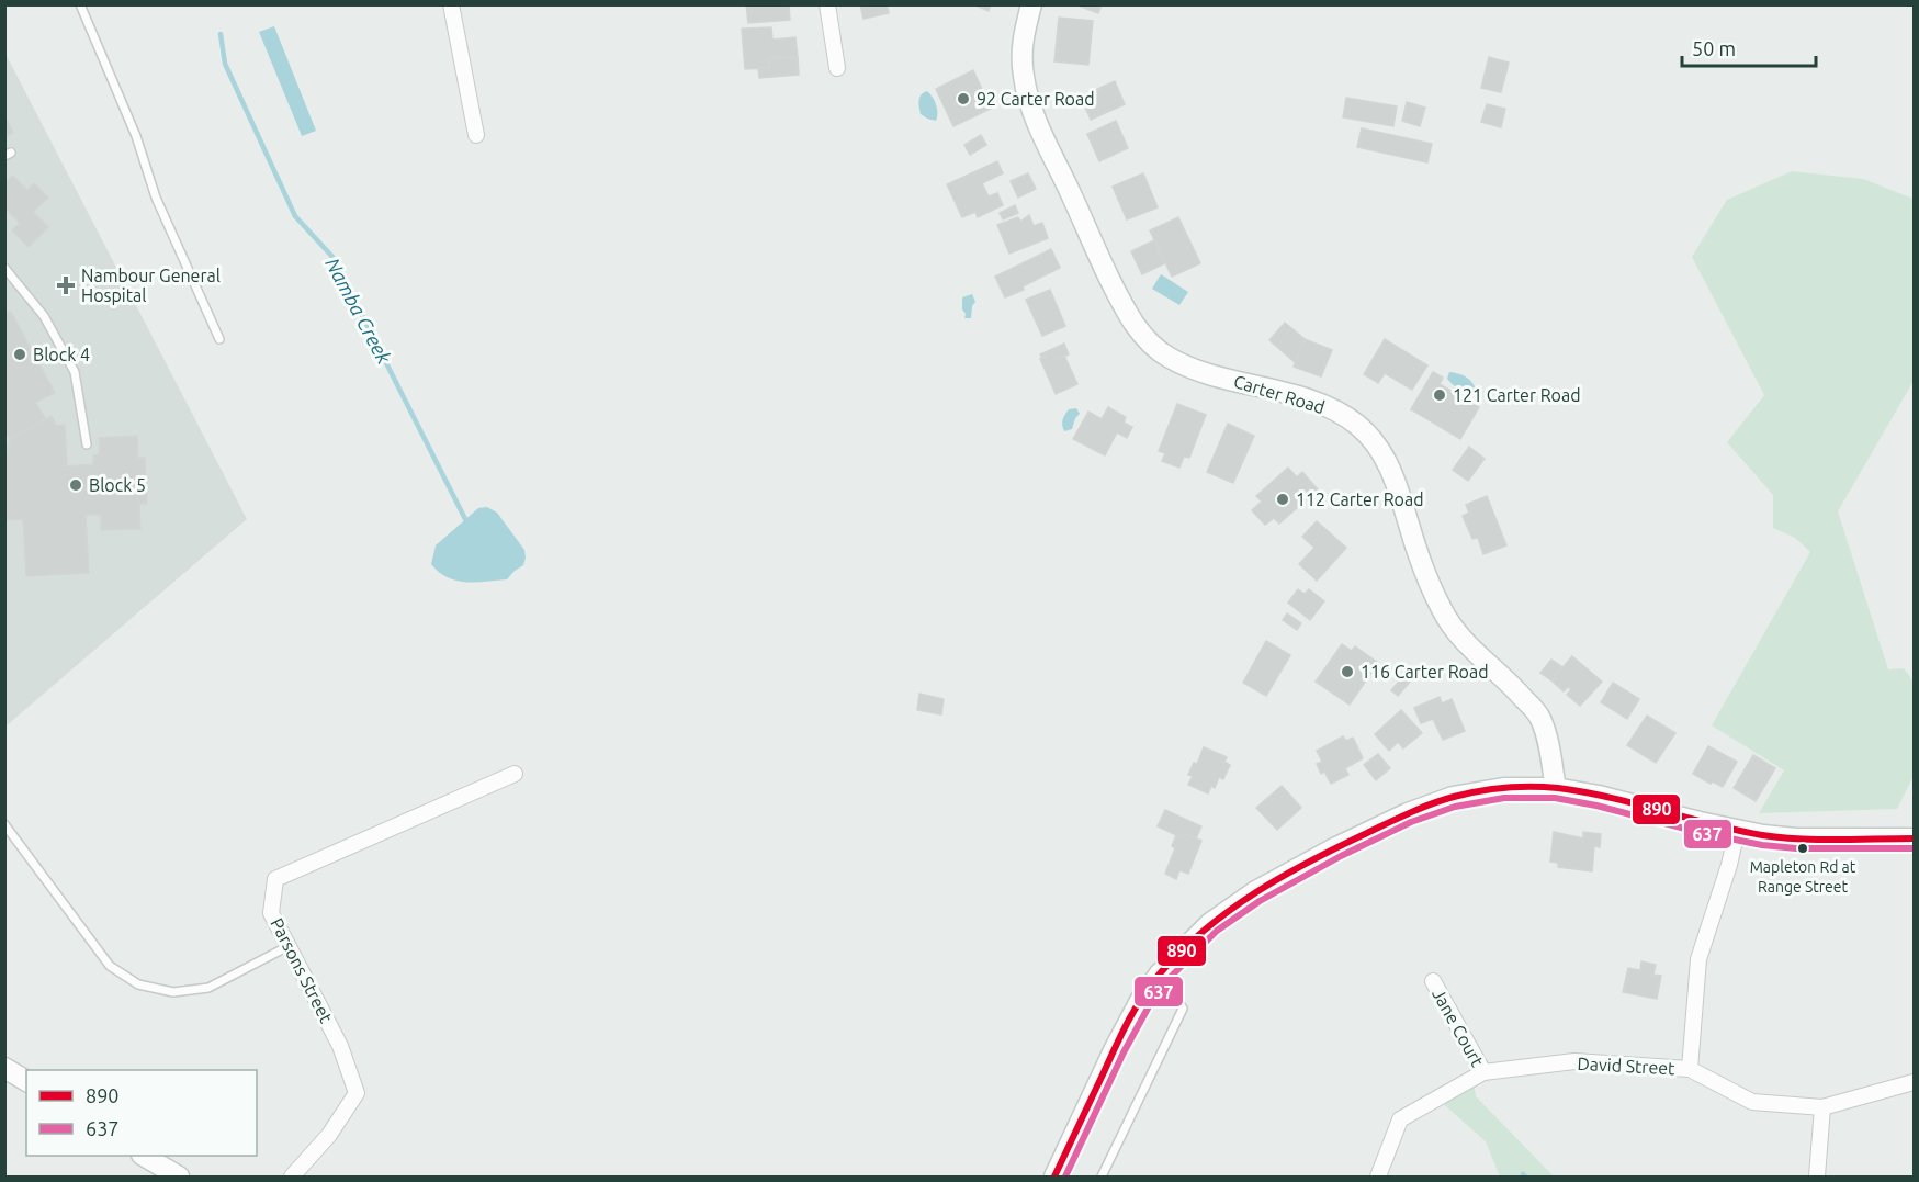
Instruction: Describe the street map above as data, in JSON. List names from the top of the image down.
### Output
{
  "streets": {
    "main road": ["Carter Road"],
    "street": ["Parsons Street", "Jane Court", "David Street"]
  },
  "crossings": [
    ["Jane Court", "David Street"]
  ],
  "water": ["Namba Creek"],
  "places": {
    "other": [
      "92 Carter Road",
      "Block 4",
      "121 Carter Road",
      "Block 5",
      "112 Carter Road",
      "116 Carter Road",
      "Mapleton Rd at Range Street"
    ],
    "health": ["Nambour General Hospital"]
  },
  "lines": ["transit line 890", "transit line 637"],
  "legend": ["890", "637"],
  "scale_bar": "50 m"
}
